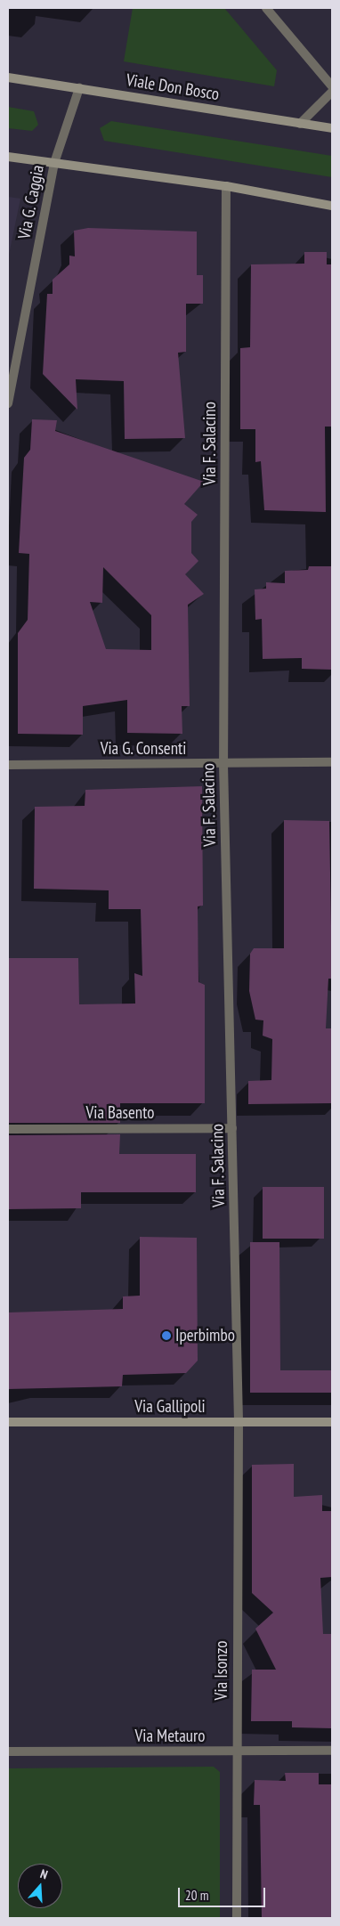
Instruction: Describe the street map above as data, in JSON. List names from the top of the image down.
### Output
{
  "streets": {
    "street": [
      "Viale Don Bosco",
      "Via G. Caggia",
      "Via F. Salacino",
      "Via G. Consenti",
      "Via Basento",
      "Via Gallipoli",
      "Via Isonzo",
      "Via Metauro"
    ]
  },
  "crossings": [
    ["Viale Don Bosco", "Via G. Caggia"],
    ["Via F. Salacino", "Via G. Consenti"],
    ["Via F. Salacino", "Via Basento"],
    ["Via F. Salacino", "Via Gallipoli"],
    ["Via F. Salacino", "Via Isonzo"],
    ["Via Gallipoli", "Via Isonzo"],
    ["Via Isonzo", "Via Metauro"]
  ],
  "places": ["Iperbimbo"],
  "scale_bar": "20 m",
  "north": "top"
}
